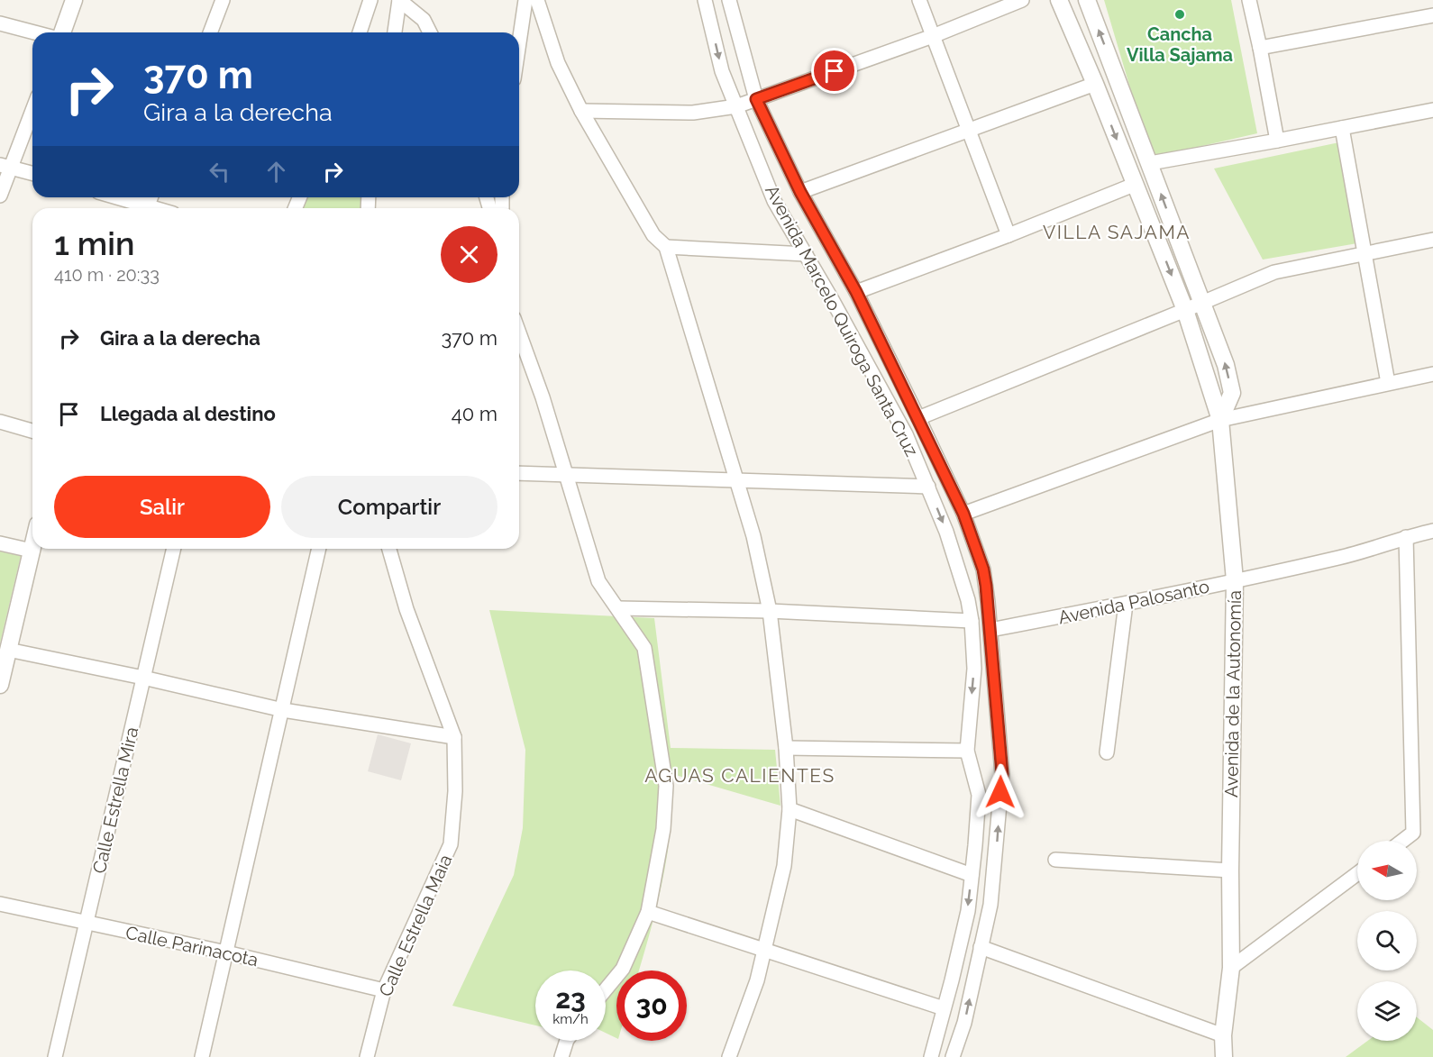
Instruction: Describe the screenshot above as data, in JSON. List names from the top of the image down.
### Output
{
  "streets": {
    "street": [
      "Avenida Marcelo Quiroga Santa Cruz",
      "Avenida Palosanto",
      "Avenida de la Autonomía",
      "Calle Estrella Mira",
      "Calle Estrella Maia",
      "Calle Parinacota"
    ]
  },
  "crossings": [
    ["Avenida Marcelo Quiroga Santa Cruz", "Avenida Palosanto"],
    ["Avenida Palosanto", "Avenida de la Autonomía"],
    ["Calle Estrella Mira", "Calle Parinacota"],
    ["Calle Estrella Maia", "Calle Parinacota"]
  ],
  "districts": ["VILLA SAJAMA", "AGUAS CALIENTES"],
  "places": ["Cancha Villa Sajama"],
  "north": "left",
  "page": {
    "turn": ["370 m", "Gira a la derecha"],
    "heading": ["1 min", "410 m · 20:33"],
    "list": [
      {
        "name": "Gira a la derecha",
        "value": "370 m"
      },
      {
        "name": "Llegada al destino",
        "value": "40 m"
      }
    ],
    "buttons": ["Salir", "Compartir"],
    "speed": "23 km/h",
    "limit": "30"
  }
}
